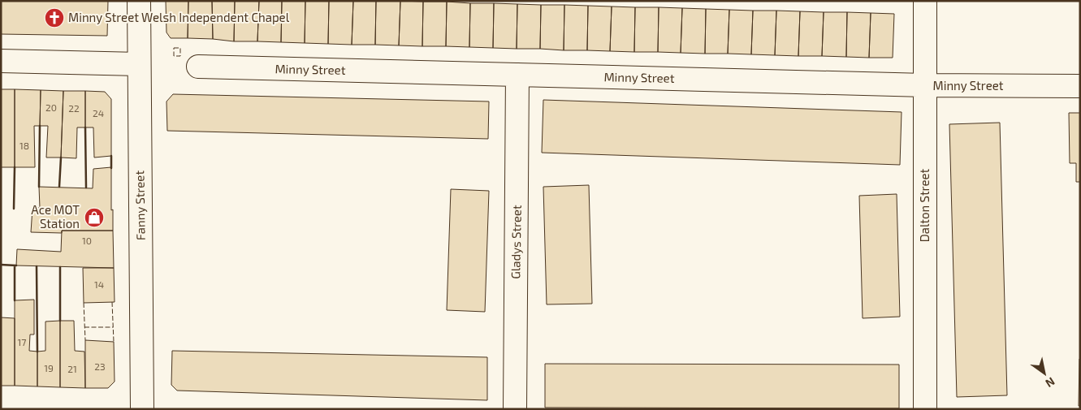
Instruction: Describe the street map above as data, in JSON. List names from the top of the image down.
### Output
{
  "streets": {
    "street": [
      "Minny Street",
      "Fanny Street",
      "Dalton Street",
      "Gladys Street"
    ]
  },
  "crossings": [
    ["Minny Street", "Dalton Street"],
    ["Minny Street", "Gladys Street"]
  ],
  "places": {
    "church": ["Minny Street Welsh Independent Chapel"],
    "shop": ["Ace MOT Station"]
  },
  "house_numbers": [
    "20",
    "22",
    "24",
    "18",
    "10",
    "14",
    "17",
    "23",
    "19",
    "21"
  ],
  "north": "bottom right"
}
